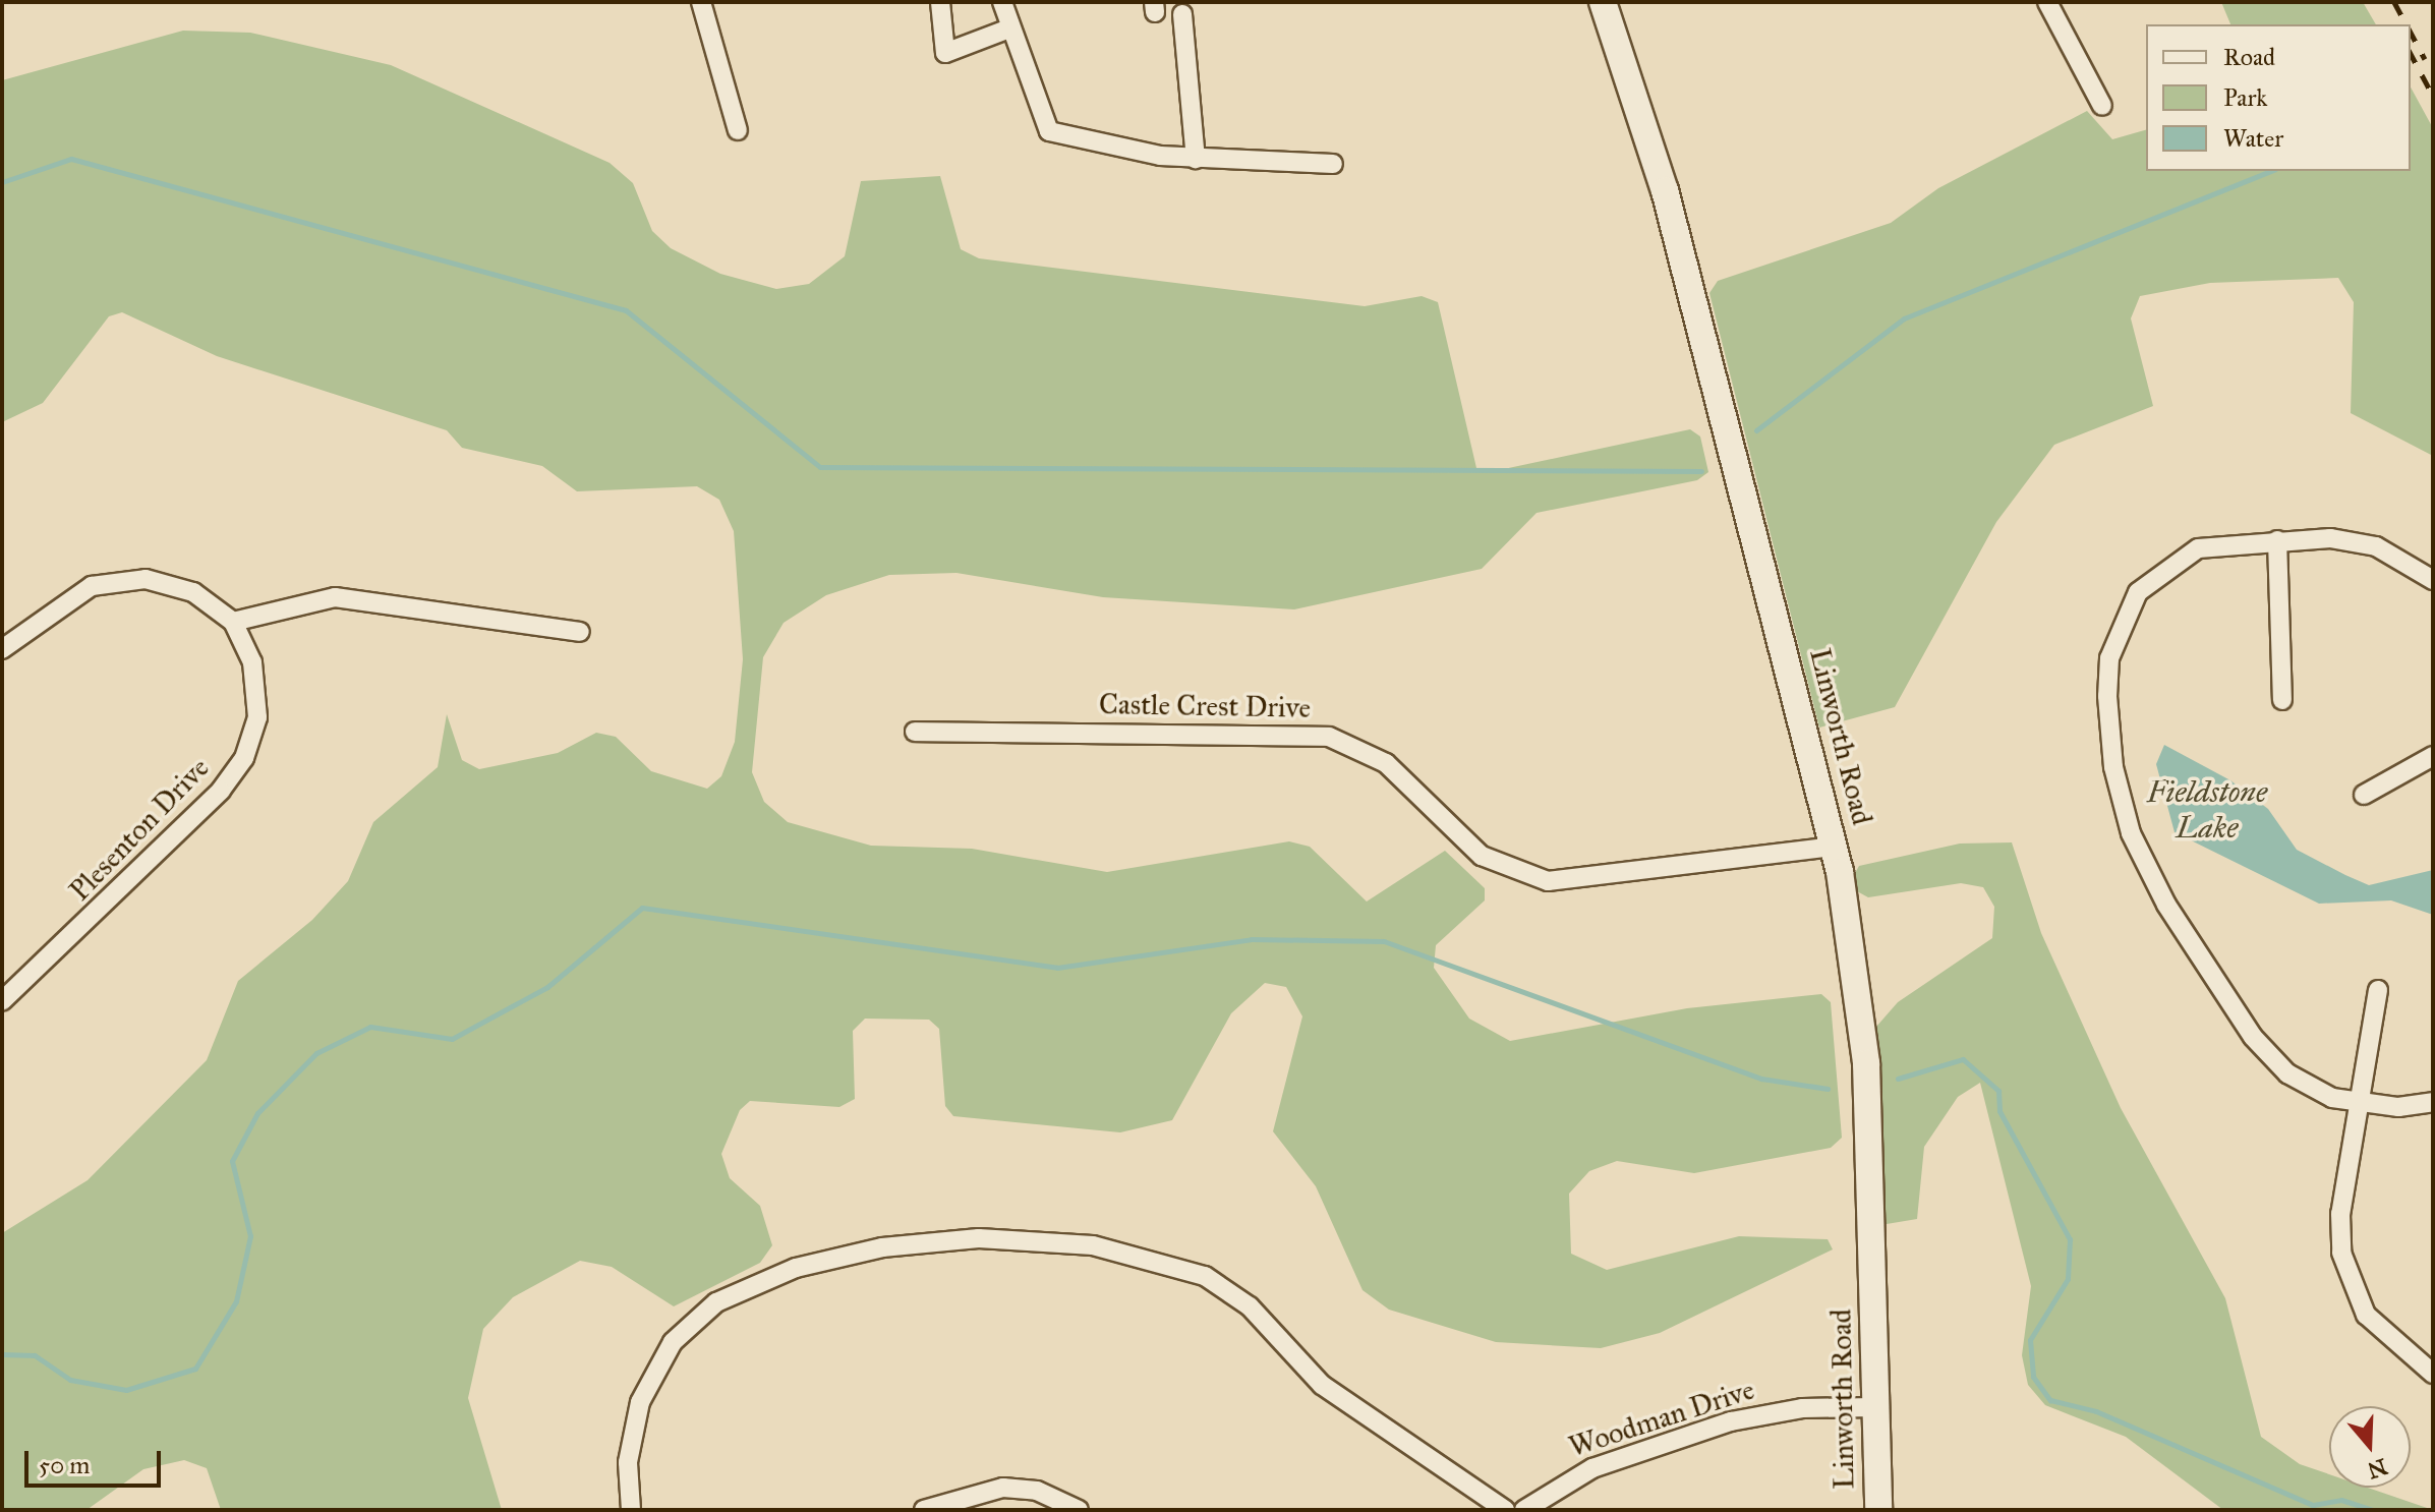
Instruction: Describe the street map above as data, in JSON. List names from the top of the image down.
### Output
{
  "streets": {
    "main road": ["Linworth Road"],
    "street": ["Castle Crest Drive", "Plesenton Drive", "Woodman Drive"]
  },
  "crossings": [
    ["Castle Crest Drive", "Linworth Road"],
    ["Linworth Road", "Woodman Drive"]
  ],
  "water": ["Fieldstone Lake"],
  "legend": ["Road", "Park", "Water"],
  "scale_bar": "50 m",
  "north": "bottom"
}
